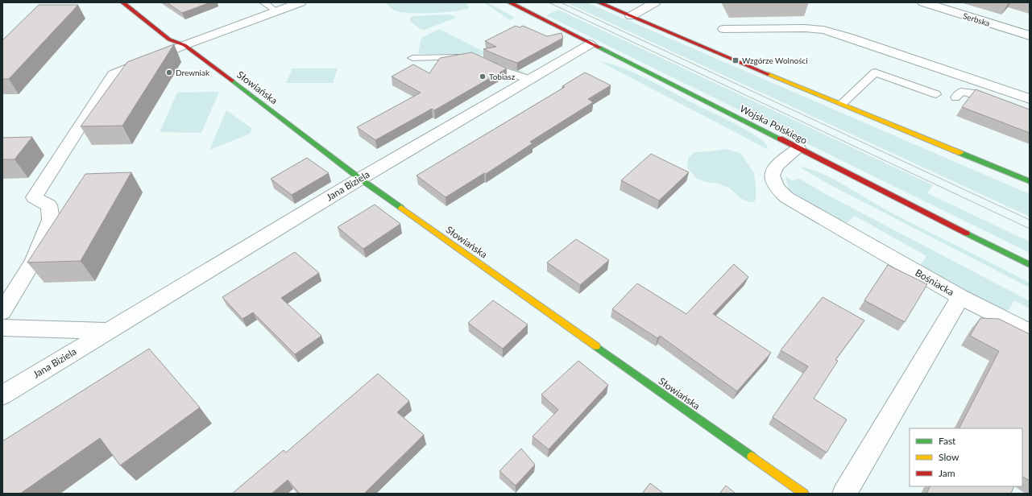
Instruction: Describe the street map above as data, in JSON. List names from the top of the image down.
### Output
{
  "streets": {
    "street": [
      "Serbska",
      "Słowiańska",
      "Wojska Polskiego",
      "Jana Biziela",
      "Bośniacka"
    ]
  },
  "crossings": [
    ["Słowiańska", "Jana Biziela"],
    ["Wojska Polskiego", "Jana Biziela"],
    ["Wojska Polskiego", "Bośniacka"]
  ],
  "places": {
    "transit": ["Wzgórze Wolności"],
    "other": ["Drewniak", "Tobiasz"]
  },
  "legend": ["Fast", "Slow", "Jam"]
}
